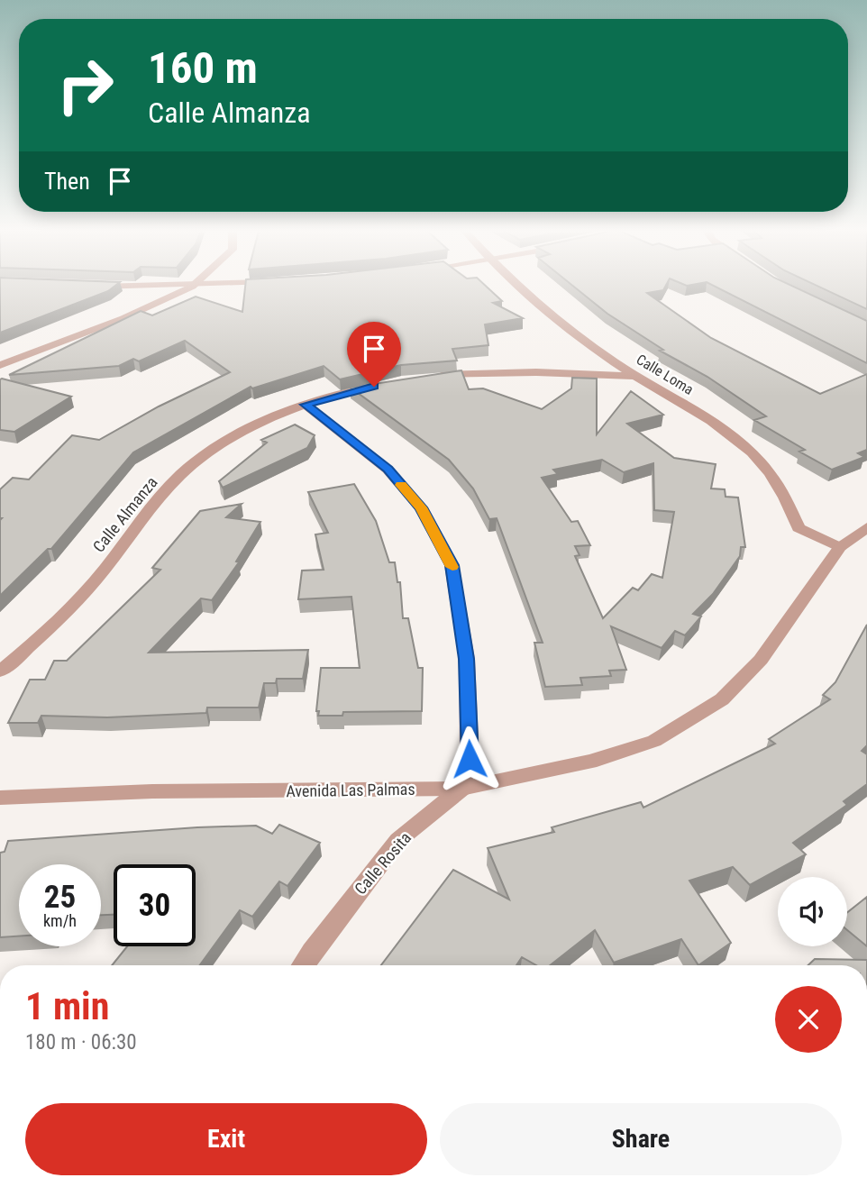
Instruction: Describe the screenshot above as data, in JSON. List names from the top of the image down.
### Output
{
  "streets": {
    "street": [
      "Calle Loma",
      "Calle Almanza",
      "Avenida Las Palmas",
      "Calle Rosita"
    ]
  },
  "crossings": [
    ["Calle Loma", "Avenida Las Palmas"],
    ["Avenida Las Palmas", "Calle Rosita"]
  ],
  "page": {
    "turn": ["160 m", "Calle Almanza"],
    "then": "Then",
    "speed": "25 km/h",
    "limit": "30",
    "heading": ["1 min", "180 m · 06:30"],
    "buttons": ["Exit", "Share"]
  }
}
